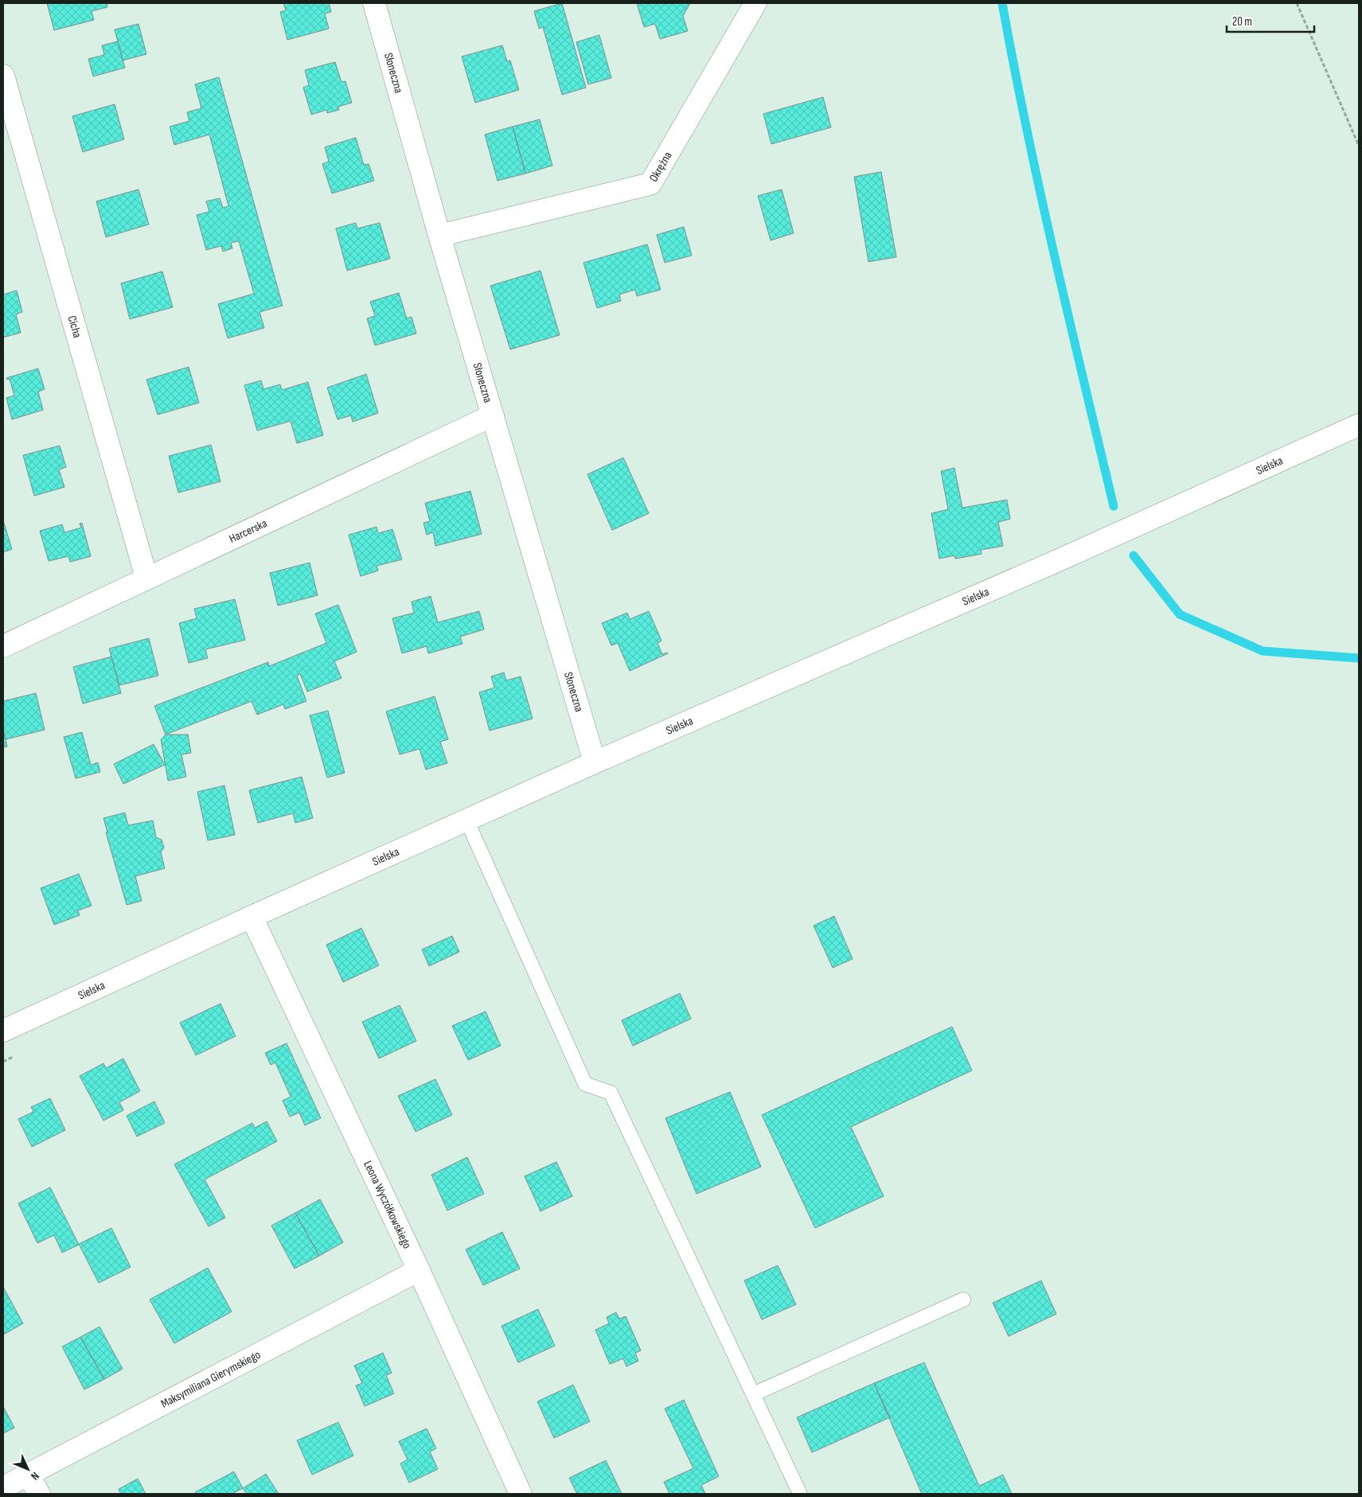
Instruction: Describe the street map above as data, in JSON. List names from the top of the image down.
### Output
{
  "streets": {
    "street": [
      "Słoneczna",
      "Okrężna",
      "Cicha",
      "Sielska",
      "Harcerska",
      "Leona Wyczółkowskiego",
      "Maksymiliana Gierymskiego"
    ]
  },
  "crossings": [
    ["Słoneczna", "Okrężna"],
    ["Słoneczna", "Sielska"],
    ["Słoneczna", "Harcerska"],
    ["Cicha", "Harcerska"],
    ["Sielska", "Leona Wyczółkowskiego"],
    ["Leona Wyczółkowskiego", "Maksymiliana Gierymskiego"]
  ],
  "scale_bar": "20 m",
  "north": "bottom right"
}
